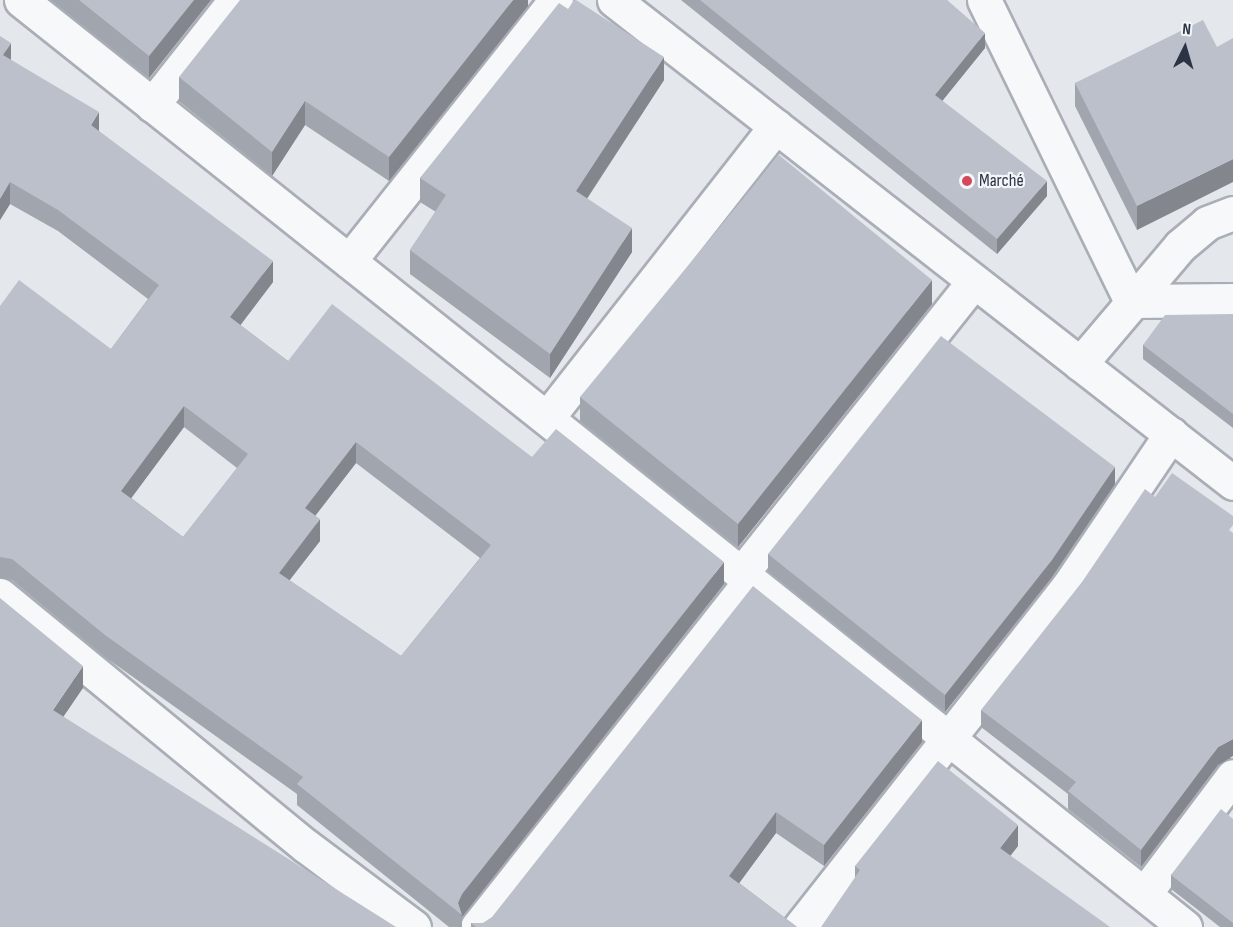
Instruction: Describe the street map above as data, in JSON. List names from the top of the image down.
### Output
{
  "places": ["Marché"],
  "north": "top"
}
